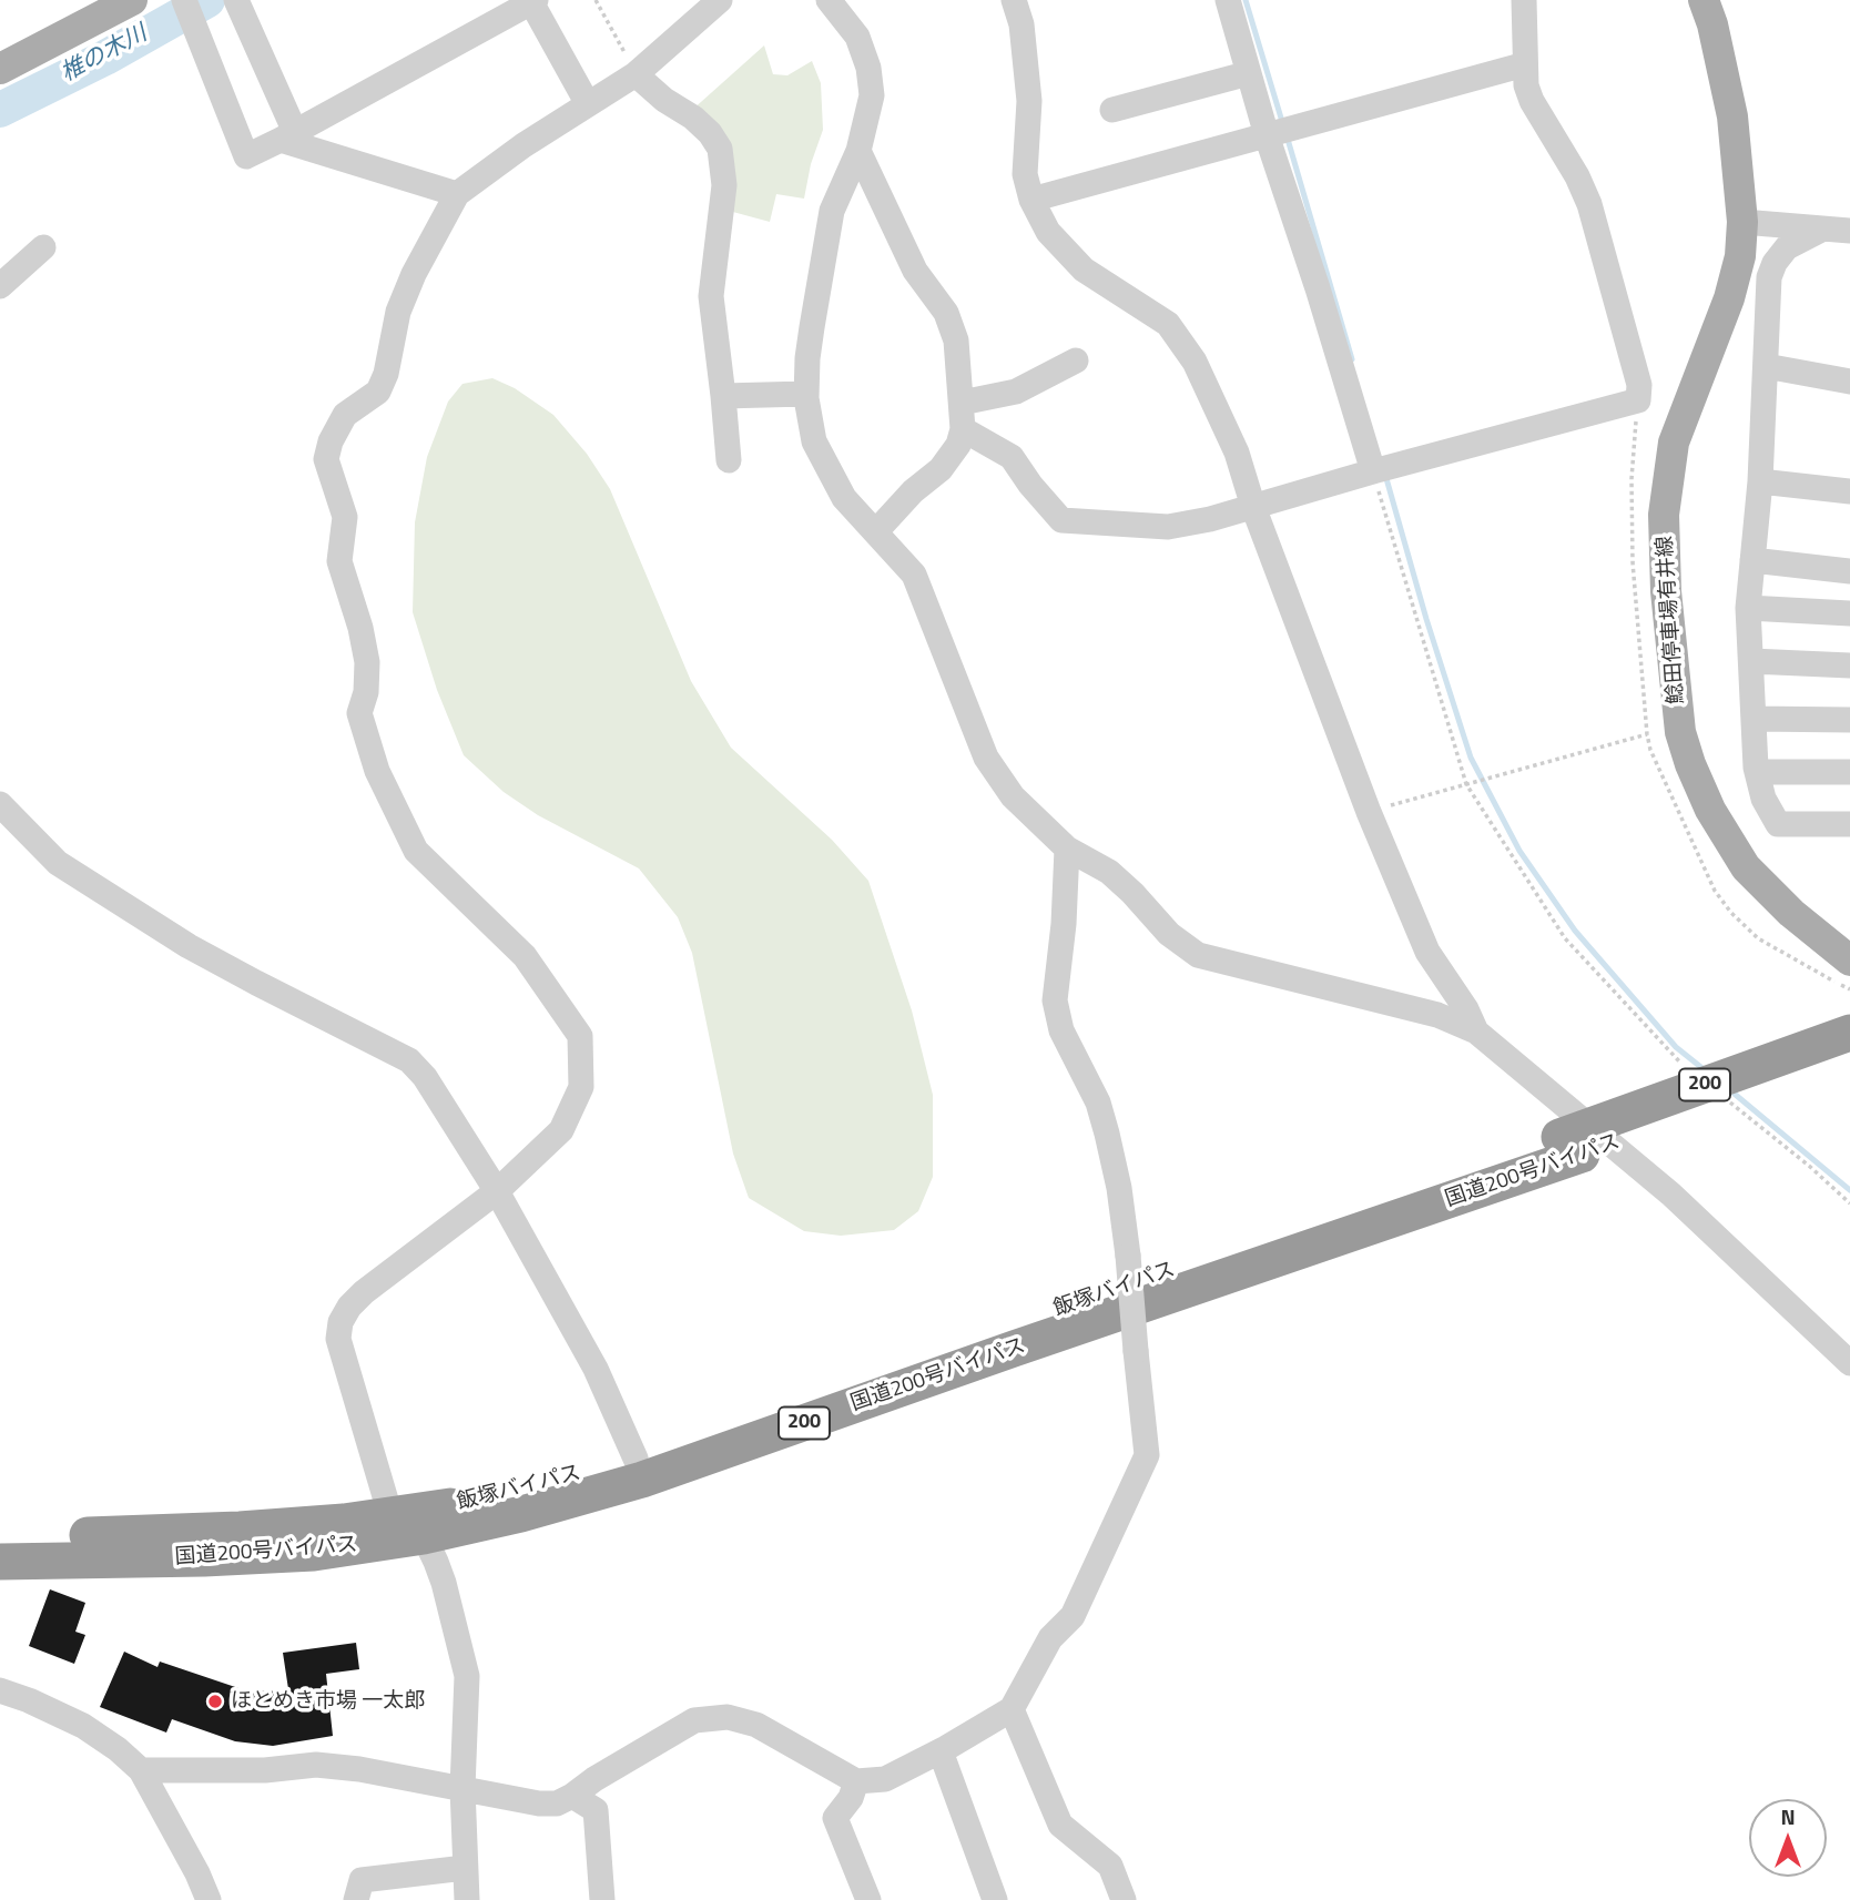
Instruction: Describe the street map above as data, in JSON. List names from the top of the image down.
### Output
{
  "streets": {
    "highway": ["200", "国道200号バイパス", "飯塚バイパス"],
    "main road": ["鯰田停車場有井線"]
  },
  "crossings": [
    ["国道200号バイパス", "飯塚バイパス"]
  ],
  "water": ["椎の木川"],
  "places": ["ほとめき市場 一太郎"],
  "north": "top"
}
